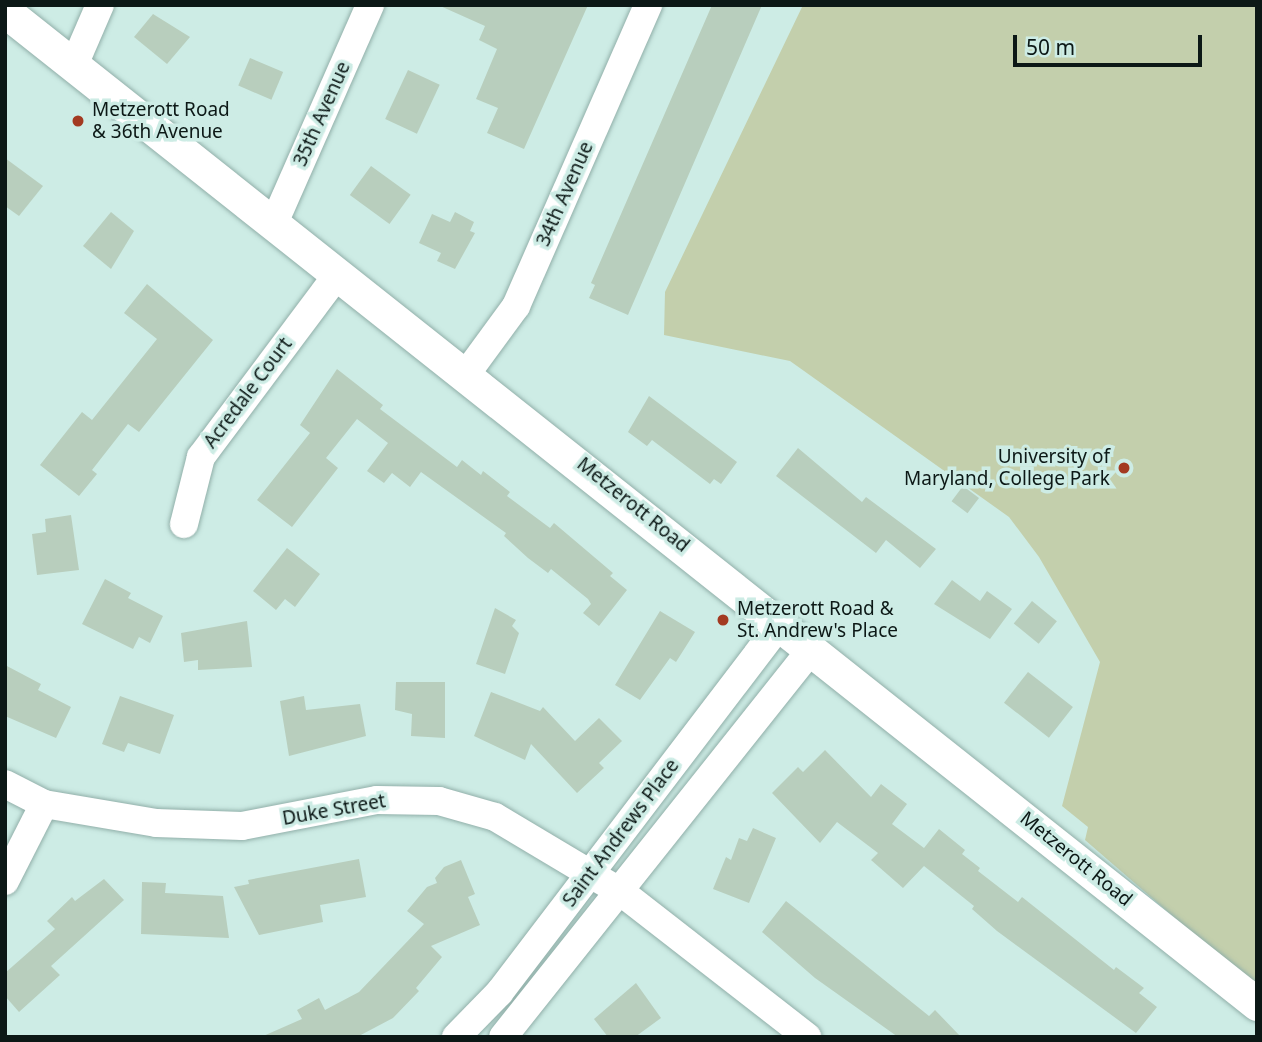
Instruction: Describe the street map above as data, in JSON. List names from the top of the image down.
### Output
{
  "streets": {
    "street": [
      "35th Avenue",
      "34th Avenue",
      "Acredale Court",
      "Metzerott Road",
      "Duke Street",
      "Saint Andrews Place"
    ]
  },
  "crossings": [
    ["35th Avenue", "Metzerott Road"],
    ["34th Avenue", "Metzerott Road"],
    ["Acredale Court", "Metzerott Road"],
    ["Metzerott Road", "Saint Andrews Place"],
    ["Duke Street", "Saint Andrews Place"]
  ],
  "places": ["Metzerott Road & 36th Avenue", "University of Maryland, College Park", "Metzerott Road & St. Andrew's Place"],
  "scale_bar": "50 m"
}
